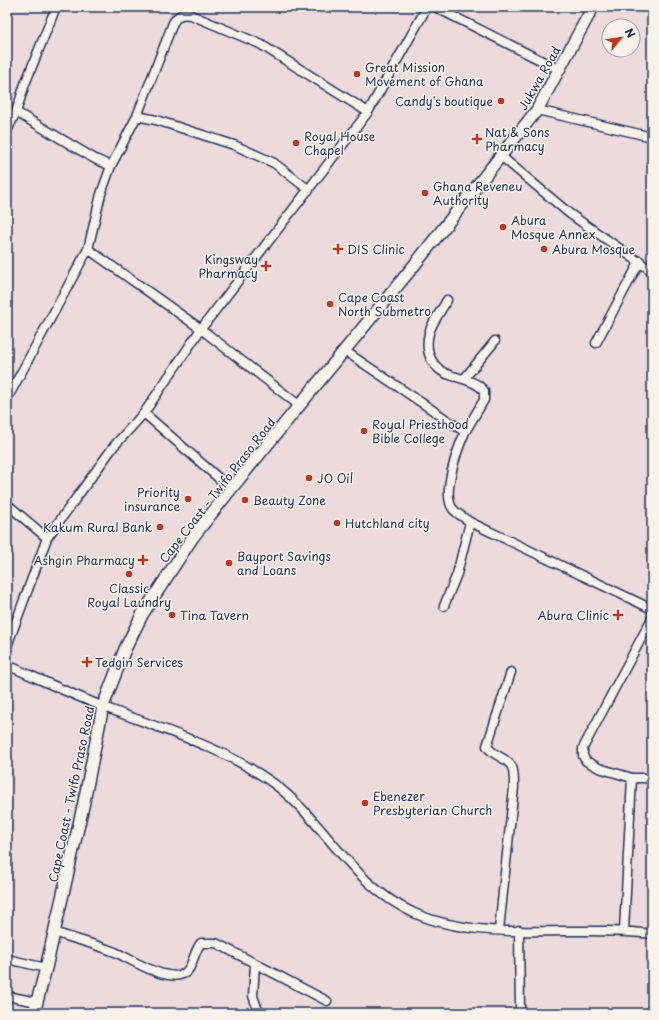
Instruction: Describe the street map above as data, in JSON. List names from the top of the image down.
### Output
{
  "streets": {
    "main road": ["Jukwa Road", "Cape Coast - Twifo Praso Road"]
  },
  "crossings": [
    ["Jukwa Road", "Cape Coast - Twifo Praso Road"]
  ],
  "places": {
    "other": [
      "Great Mission Movement of Ghana",
      "Candy's boutique",
      "Royal House Chapel",
      "Ghana Reveneu Authority",
      "Abura Mosque Annex",
      "Abura Mosque",
      "Cape Coast North Submetro",
      "Royal Priesthood Bible College",
      "JO Oil",
      "Priority insurance",
      "Beauty Zone",
      "Hutchland city",
      "Kakum Rural Bank",
      "Bayport Savings and Loans",
      "Classic Royal Laundry",
      "Tina Tavern",
      "Ebenezer Presbyterian Church"
    ],
    "health": [
      "Nat & Sons Pharmacy",
      "DIS Clinic",
      "Kingsway Pharmacy",
      "Ashgin Pharmacy",
      "Abura Clinic",
      "Tedgin Services"
    ]
  },
  "north": "top right"
}
